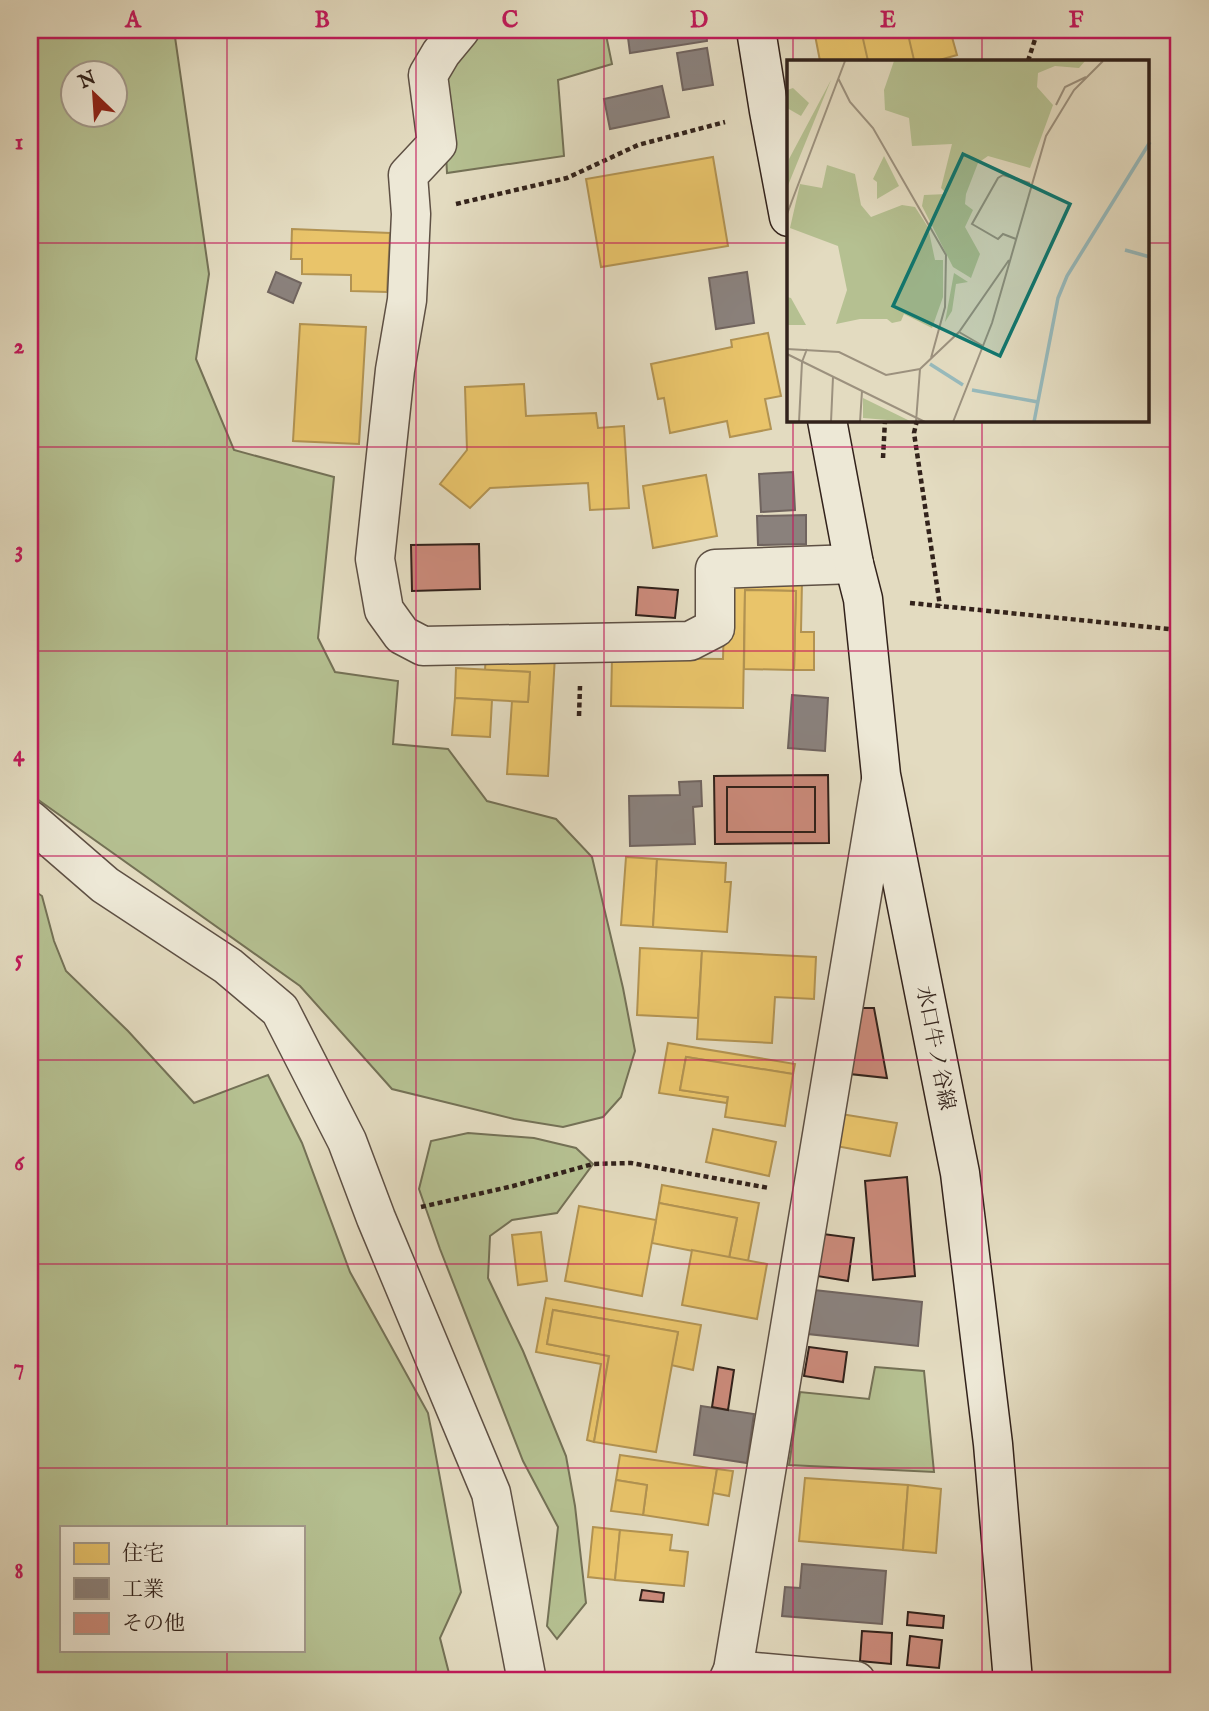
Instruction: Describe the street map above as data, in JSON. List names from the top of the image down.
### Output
{
  "streets": {
    "street": ["水口牛ノ谷線"]
  },
  "legend": ["住宅", "工業", "その他"],
  "north": "top left",
  "grid": {
    "columns": [
      "A",
      "B",
      "C",
      "D",
      "E",
      "F"
    ],
    "rows": [
      "1",
      "2",
      "3",
      "4",
      "5",
      "6",
      "7",
      "8"
    ]
  }
}
